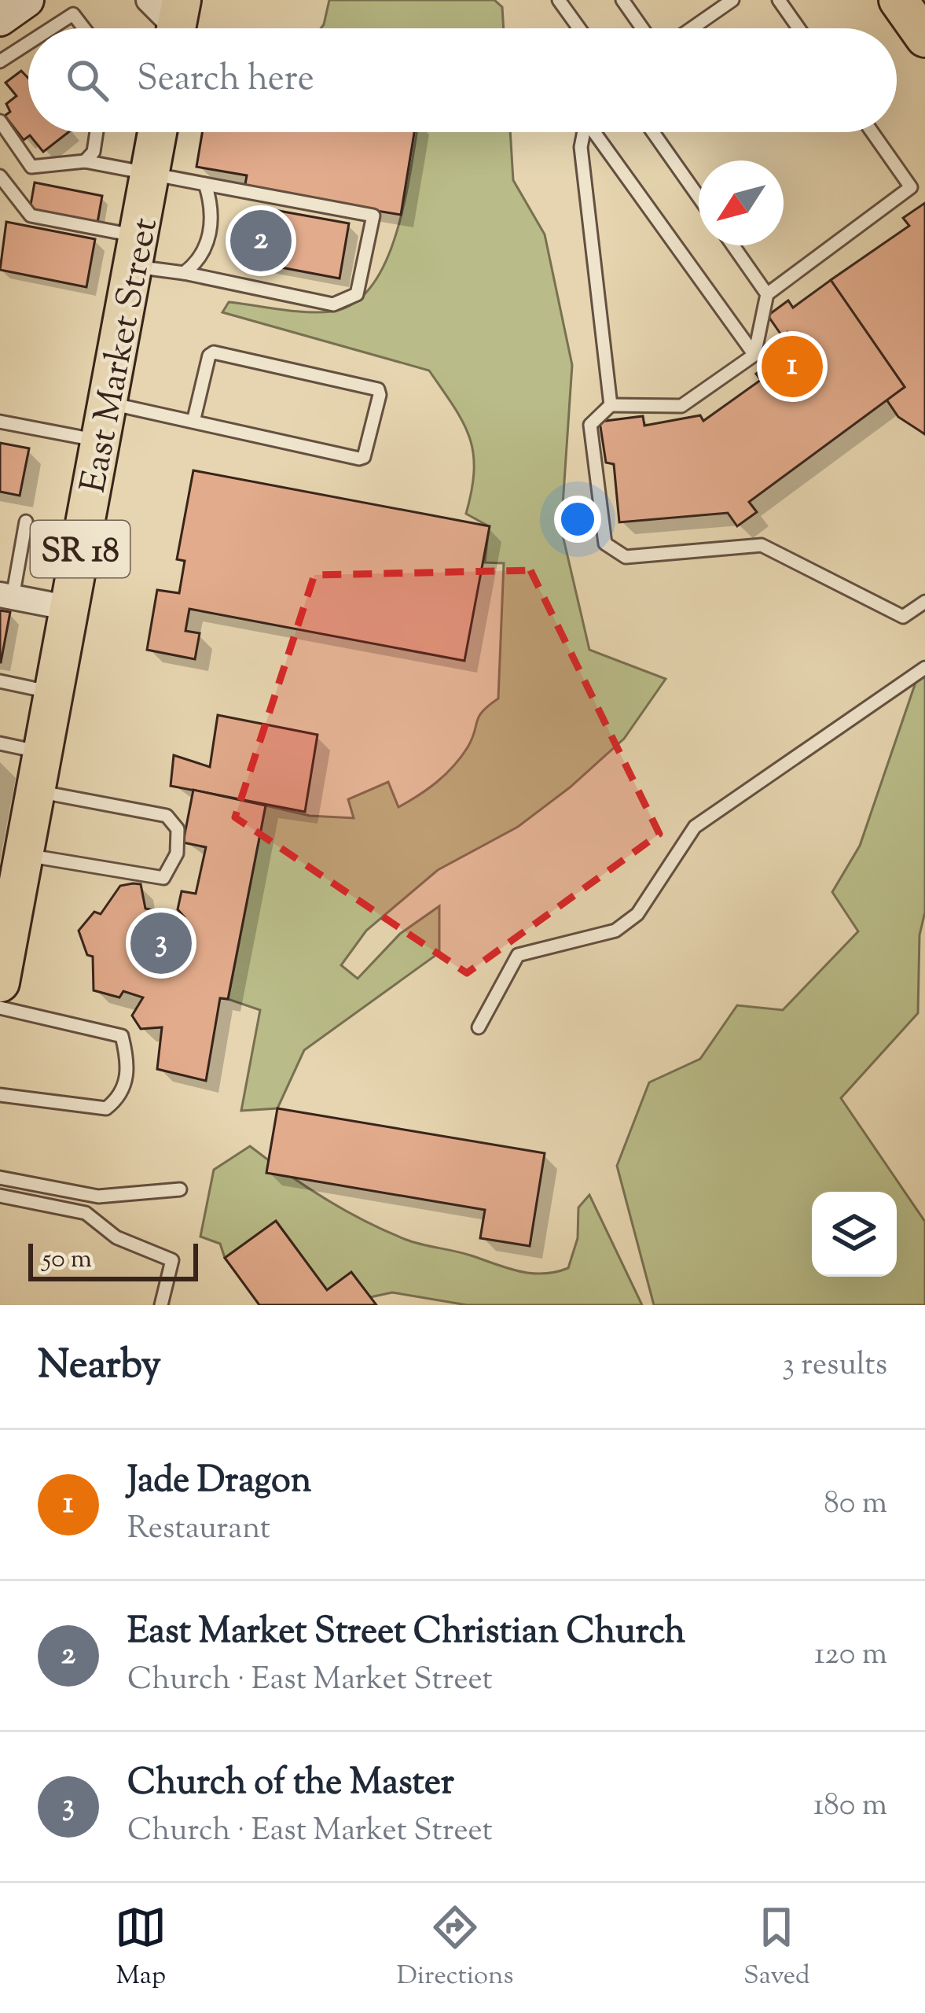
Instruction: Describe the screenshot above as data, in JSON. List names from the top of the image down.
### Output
{
  "streets": {
    "main road": ["East Market Street", "SR 18"]
  },
  "scale_bar": "50 m",
  "north": "bottom left",
  "page": {
    "search": "Search here",
    "pins": ["2", "1", "3"],
    "scale": "50 m",
    "heading": ["Nearby", "3 results"],
    "list": [
      {
        "mark": "1",
        "name": "Jade Dragon",
        "note": "Restaurant",
        "value": "80 m"
      },
      {
        "mark": "2",
        "name": "East Market Street Christian Church",
        "note": "Church · East Market Street",
        "value": "120 m"
      },
      {
        "mark": "3",
        "name": "Church of the Master",
        "note": "Church · East Market Street",
        "value": "180 m"
      }
    ],
    "nav": ["Map", "Directions", "Saved"]
  }
}
